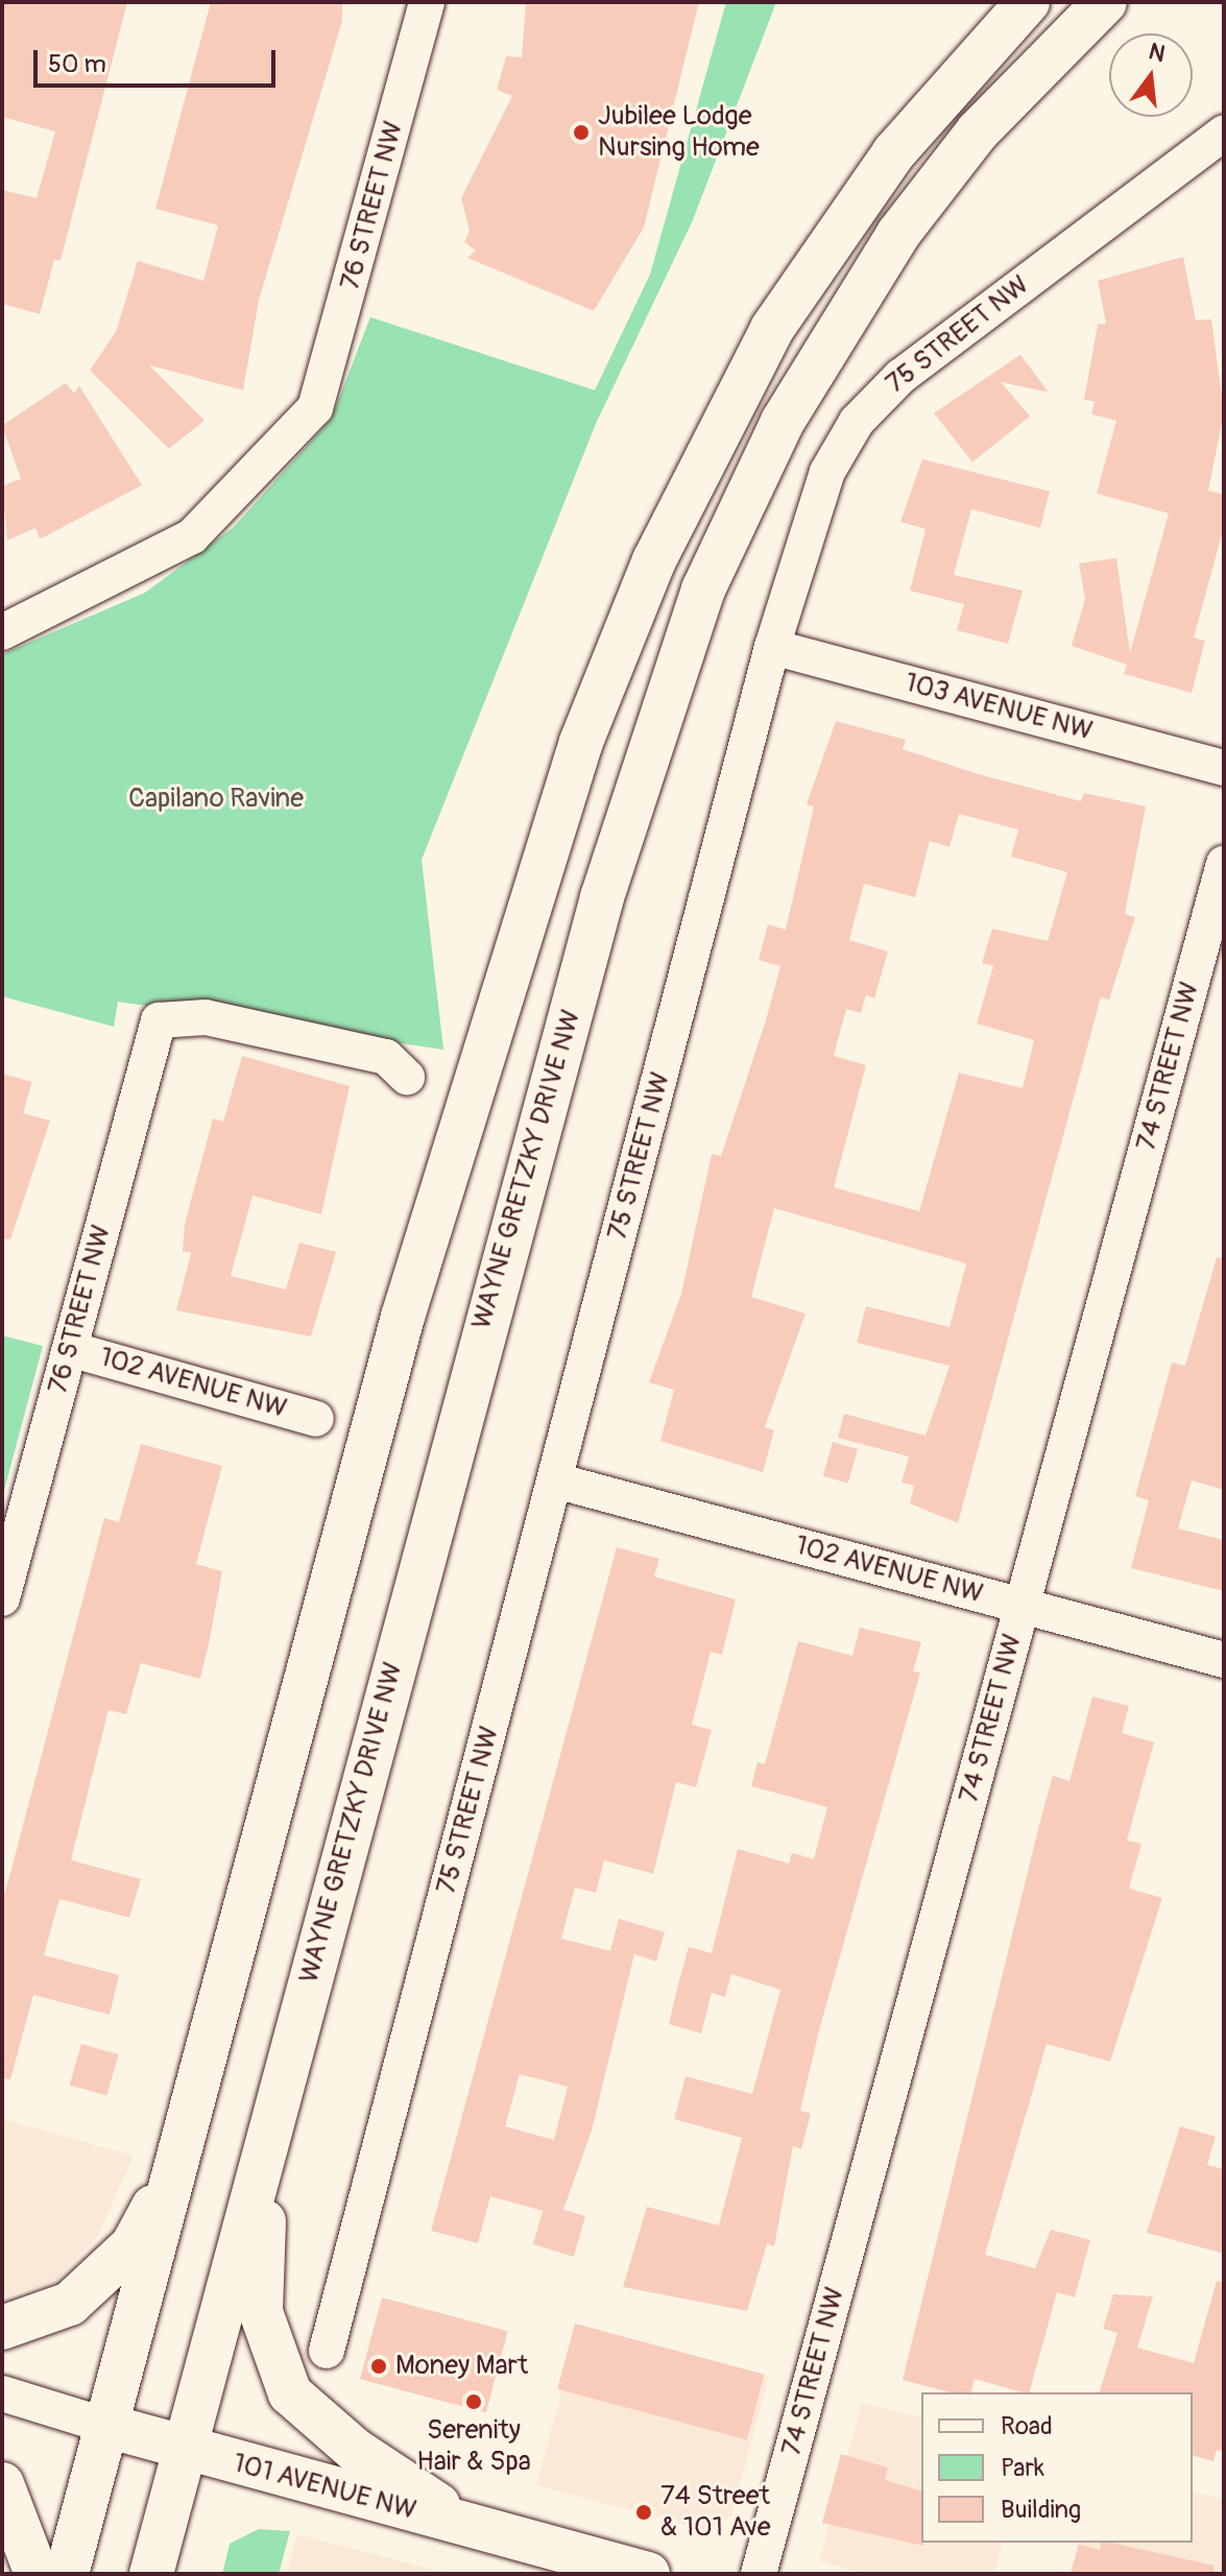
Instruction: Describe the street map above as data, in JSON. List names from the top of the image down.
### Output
{
  "streets": {
    "main road": ["WAYNE GRETZKY DRIVE NW", "101 AVENUE NW"],
    "street": [
      "76 STREET NW",
      "75 STREET NW",
      "103 AVENUE NW",
      "74 STREET NW",
      "102 AVENUE NW"
    ]
  },
  "crossings": [
    ["76 STREET NW", "102 AVENUE NW"],
    ["75 STREET NW", "103 AVENUE NW"],
    ["75 STREET NW", "102 AVENUE NW"],
    ["74 STREET NW", "102 AVENUE NW"],
    ["WAYNE GRETZKY DRIVE NW", "101 AVENUE NW"]
  ],
  "parks": ["Capilano Ravine"],
  "places": [
    "Jubilee Lodge Nursing Home",
    "Money Mart",
    "Serenity Hair & Spa",
    "74 Street & 101 Ave"
  ],
  "legend": ["Road", "Park", "Building"],
  "scale_bar": "50 m",
  "north": "top"
}
